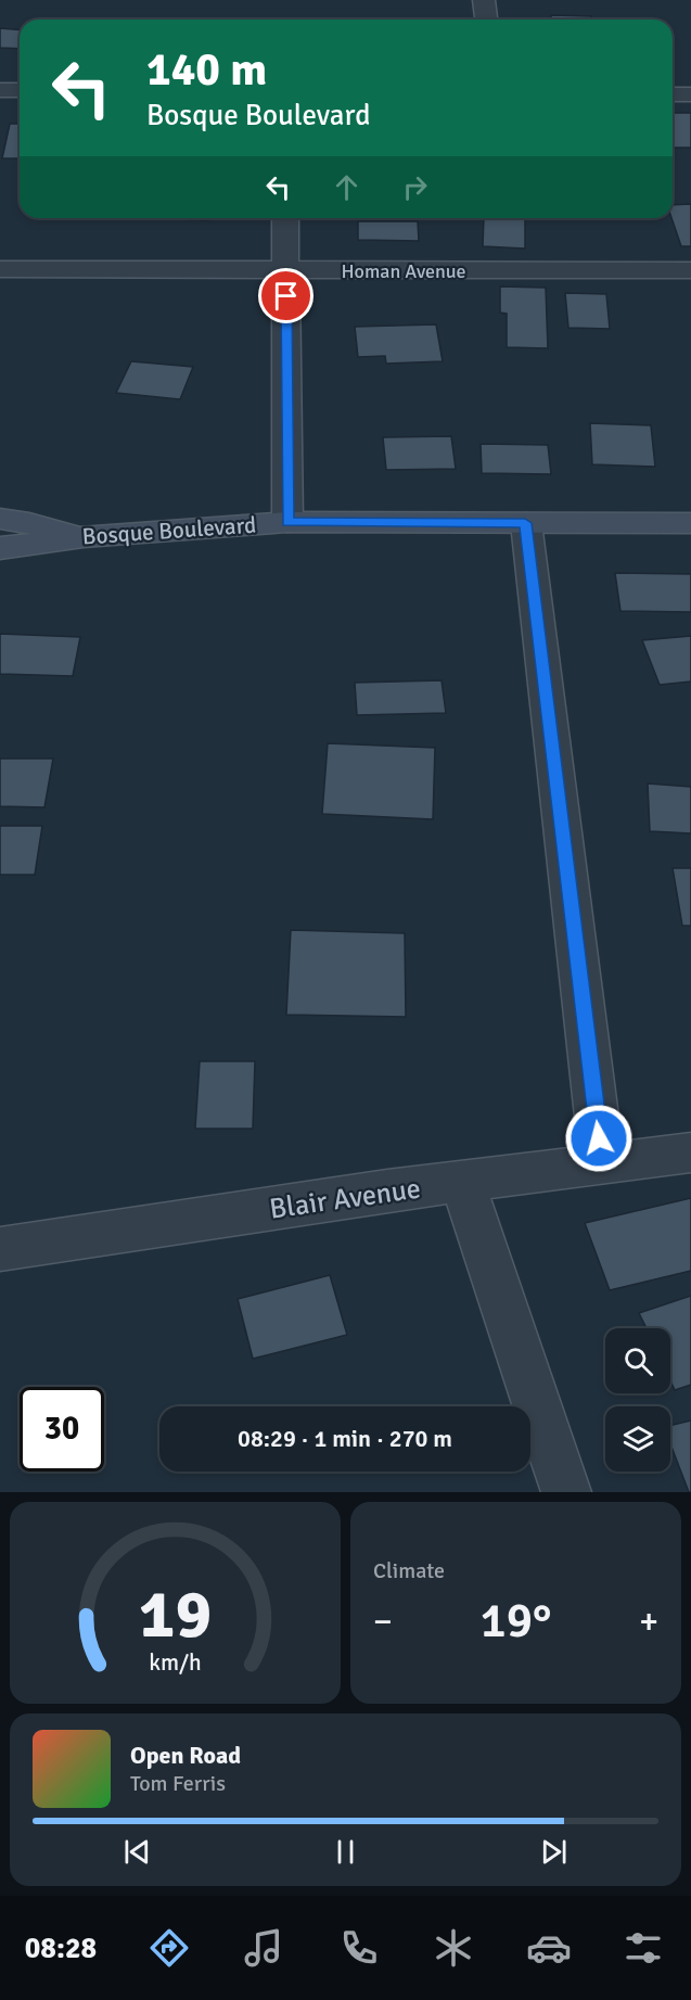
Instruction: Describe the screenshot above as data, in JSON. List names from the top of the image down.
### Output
{
  "streets": {
    "main road": ["Bosque Boulevard"],
    "street": ["Homan Avenue", "Blair Avenue"]
  },
  "page": {
    "turn": ["140 m", "Bosque Boulevard"],
    "limit": "30",
    "trip": "08:29 · 1 min · 270 m",
    "tile": "Climate",
    "heat": ["−", "19°", "+"],
    "song": ["Open Road", "Tom Ferris"],
    "tabs": "08:28",
    "gauge": ["19", "km/h"]
  }
}
